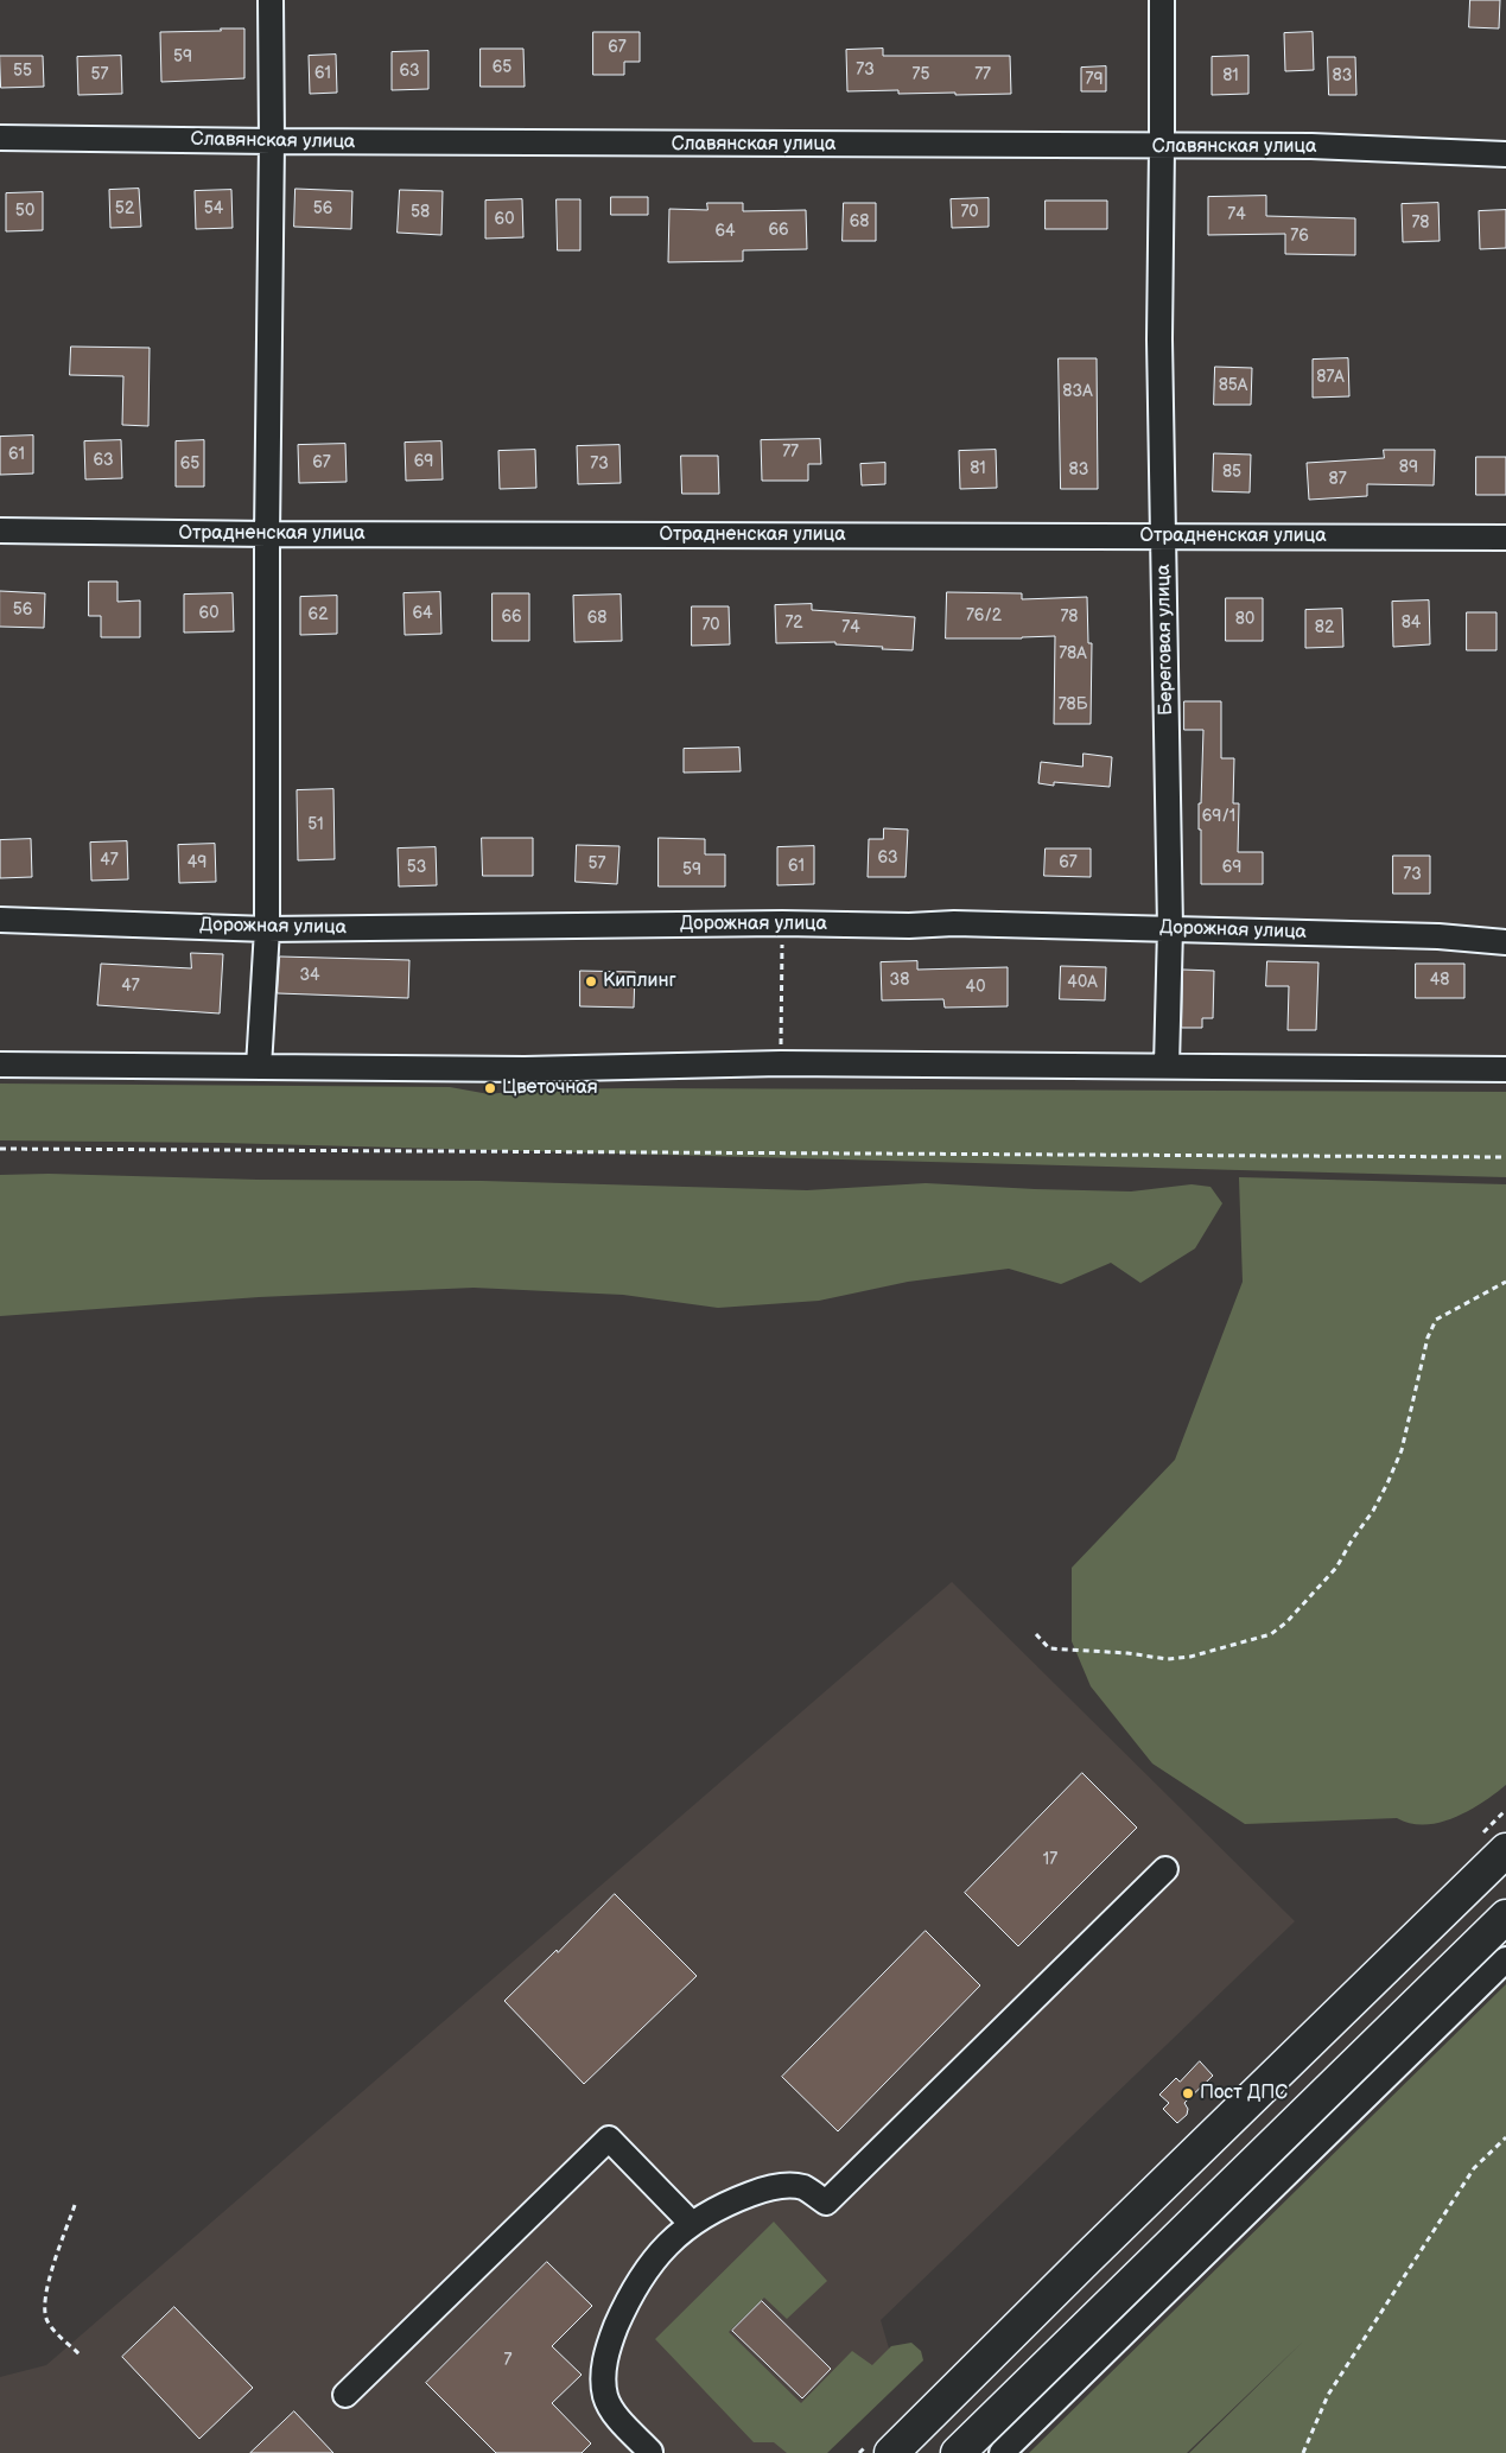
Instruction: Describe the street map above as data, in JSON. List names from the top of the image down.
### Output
{
  "streets": {
    "street": [
      "Славянская улица",
      "Отрадненская улица",
      "Береговая улица",
      "Дорожная улица"
    ]
  },
  "crossings": [
    ["Славянская улица", "Береговая улица"],
    ["Отрадненская улица", "Береговая улица"],
    ["Береговая улица", "Дорожная улица"]
  ],
  "places": ["Киплинг", "Цветочная", "Пост ДПС"],
  "house_numbers": [
    "67",
    "59",
    "65",
    "73",
    "55",
    "63",
    "61",
    "57",
    "75",
    "77",
    "81",
    "83",
    "79",
    "52",
    "54",
    "56",
    "50",
    "58",
    "70",
    "74",
    "60",
    "68",
    "78",
    "66",
    "64",
    "76",
    "87А",
    "85А",
    "83А",
    "77",
    "61",
    "63",
    "69",
    "67",
    "65",
    "73",
    "89",
    "81",
    "83",
    "85",
    "87",
    "56",
    "60",
    "64",
    "62",
    "76/2",
    "66",
    "78",
    "68",
    "80",
    "72",
    "84",
    "70",
    "74",
    "82",
    "78А",
    "78Б",
    "69/1",
    "51",
    "63",
    "47",
    "49",
    "67",
    "57",
    "61",
    "53",
    "69",
    "59",
    "73",
    "34",
    "38",
    "48",
    "40А",
    "47",
    "40",
    "17",
    "7"
  ]
}
